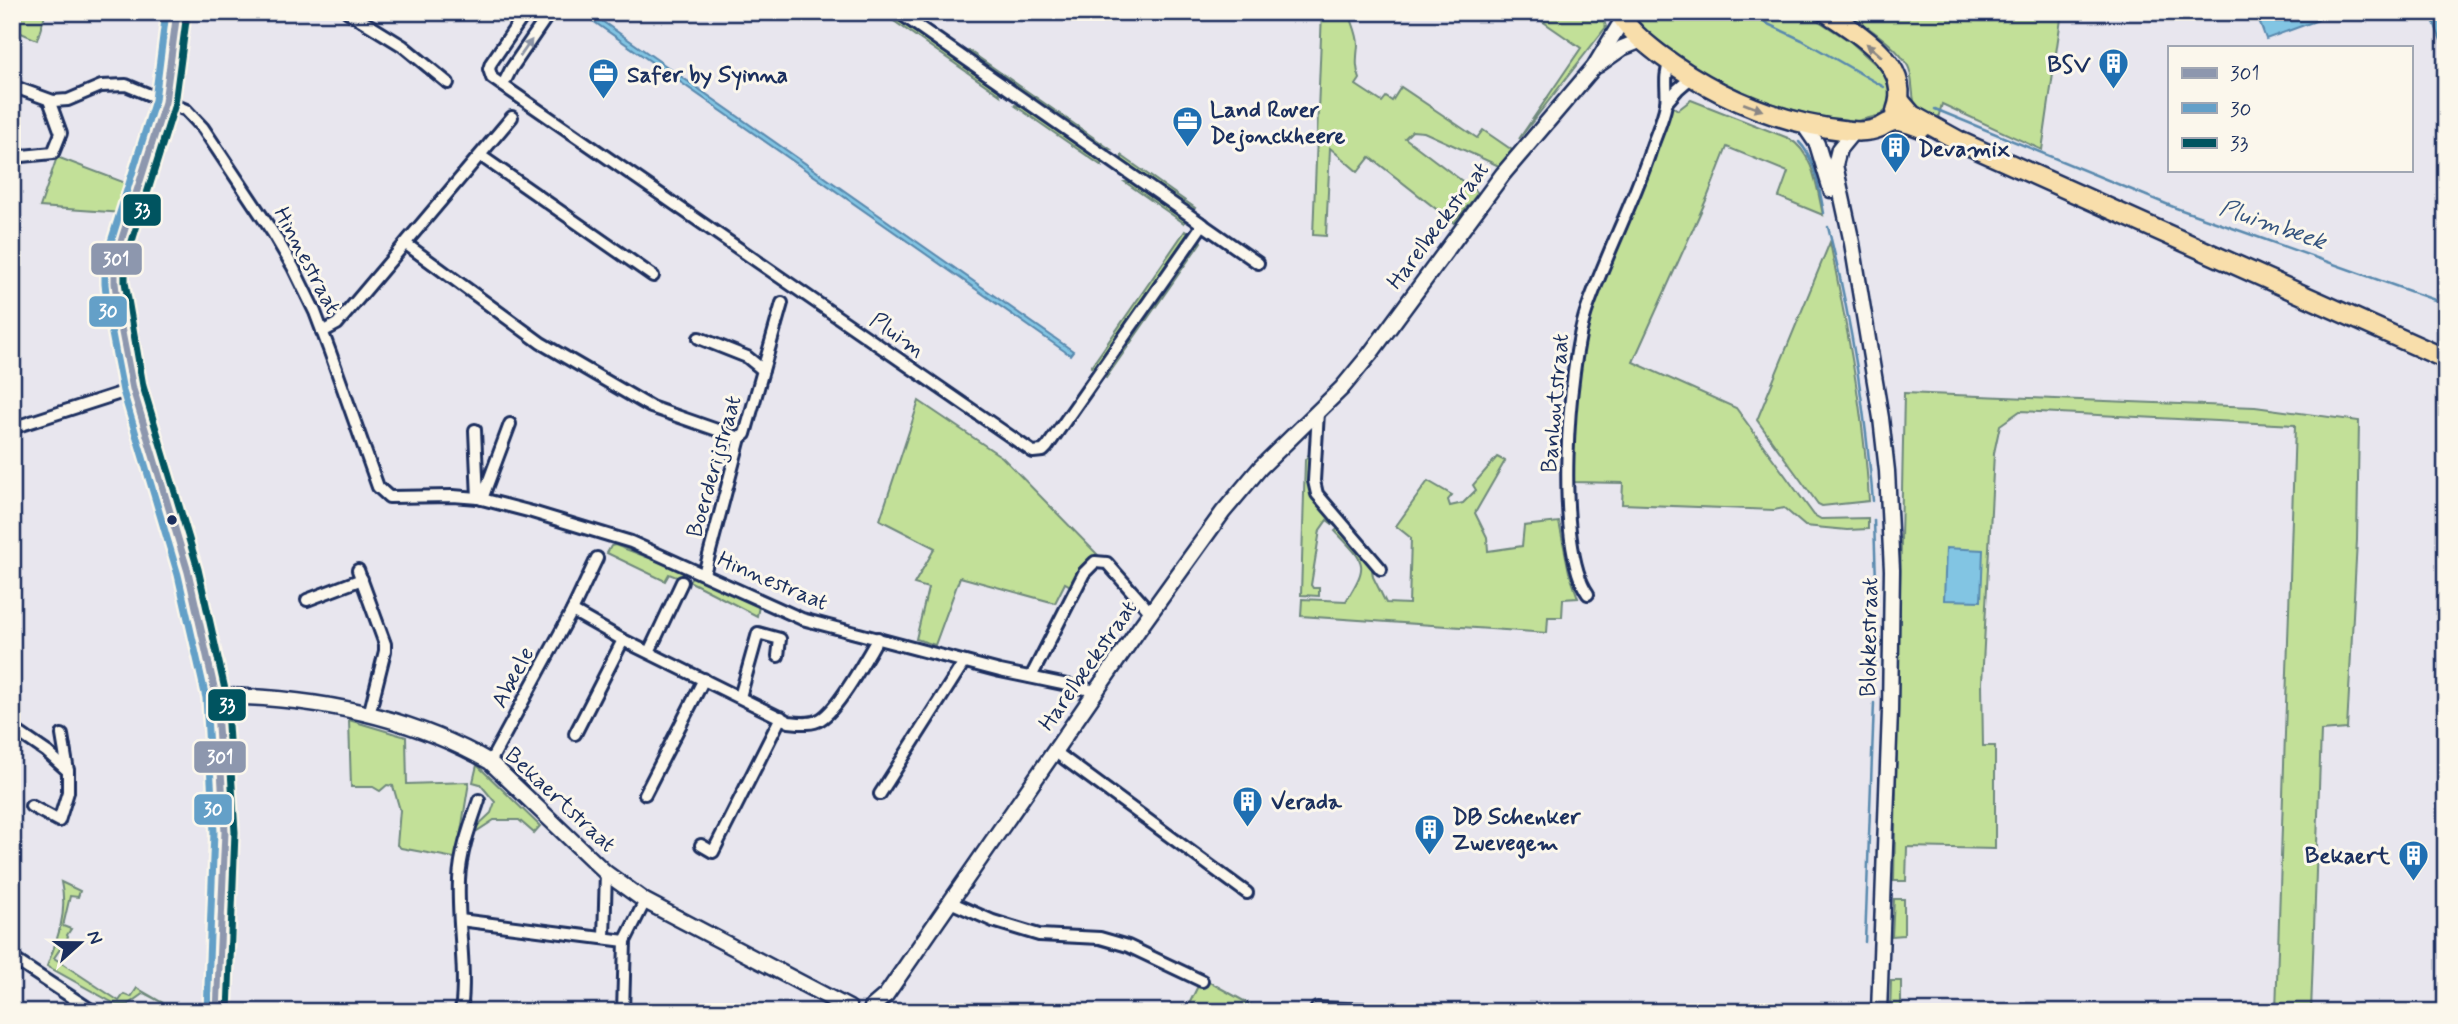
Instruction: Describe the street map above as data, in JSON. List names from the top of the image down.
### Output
{
  "streets": {
    "street": [
      "Harelbeekstraat",
      "Hinnestraat",
      "Pluim",
      "Banhoutstraat",
      "Boerderijstraat",
      "Blokkestraat",
      "Abeele",
      "Bekaertstraat"
    ]
  },
  "crossings": [
    ["Harelbeekstraat", "Hinnestraat"],
    ["Hinnestraat", "Boerderijstraat"],
    ["Abeele", "Bekaertstraat"]
  ],
  "water": ["Pluimbeek"],
  "places": {
    "building": [
      "BSV",
      "Devamix",
      "Verada",
      "DB Schenker Zwevegem",
      "Bekaert"
    ],
    "office": ["Safer by Syinna", "Land Rover Dejonckheere"]
  },
  "lines": ["transit line 301", "transit line 30", "transit line 33"],
  "legend": ["301", "30", "33"],
  "north": "right"
}
